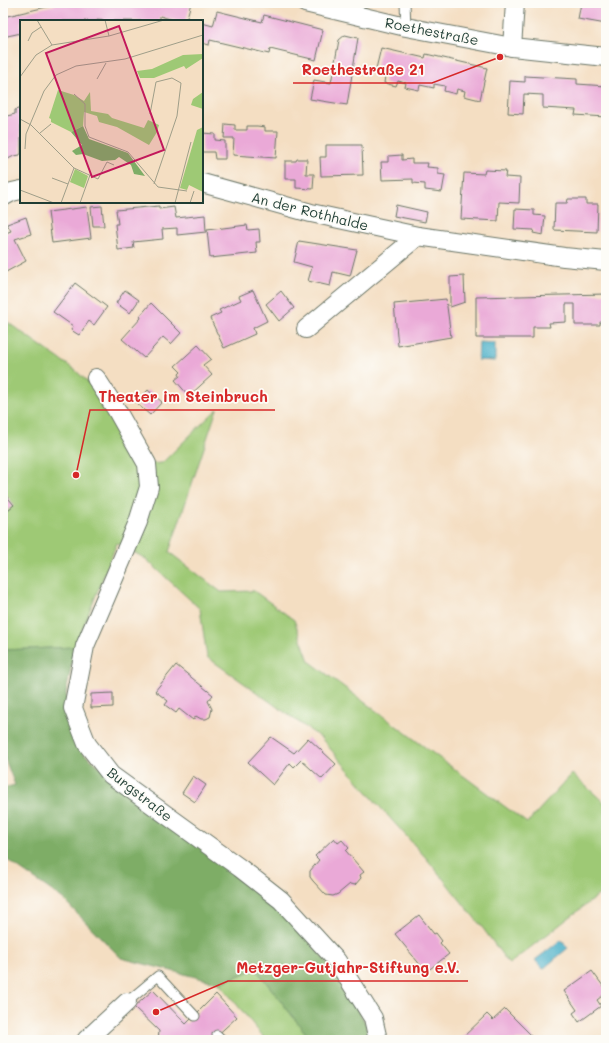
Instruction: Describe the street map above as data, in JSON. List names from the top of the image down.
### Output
{
  "streets": {
    "street": ["Roethestraße", "An der Rothhalde", "Burgstraße"]
  },
  "places": ["Roethestraße 21", "Theater im Steinbruch", "Metzger-Gutjahr-Stiftung e.V."]
}
